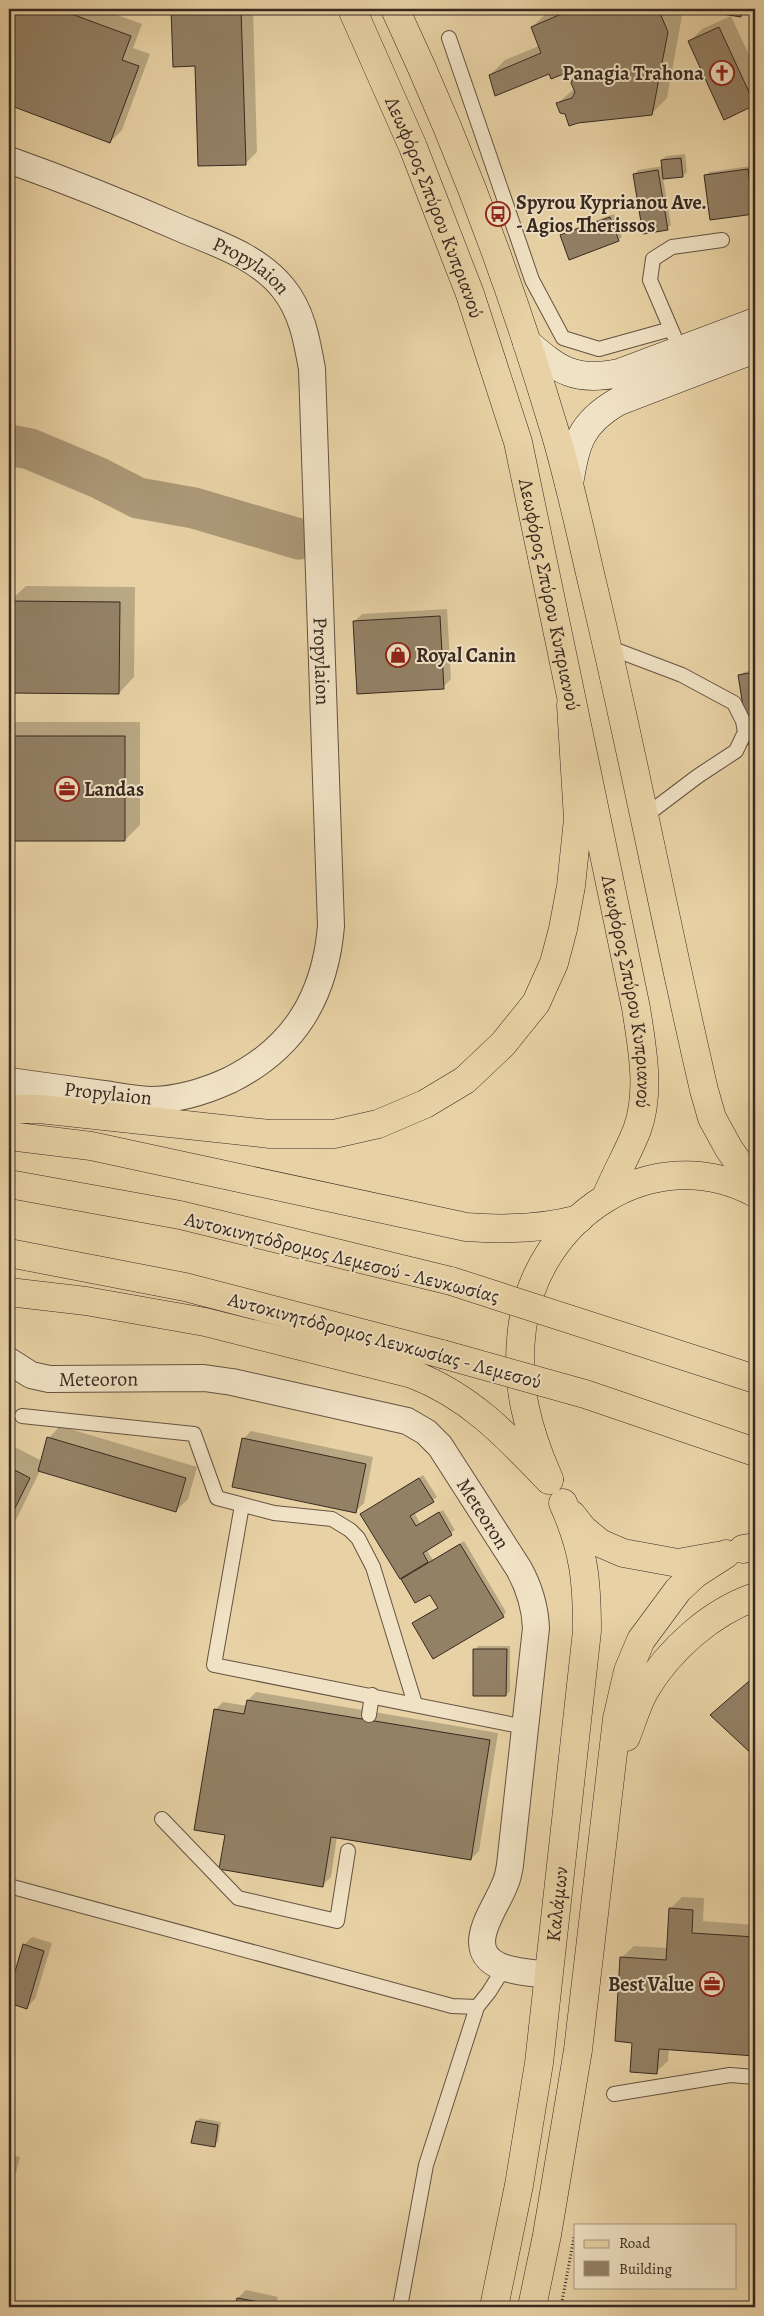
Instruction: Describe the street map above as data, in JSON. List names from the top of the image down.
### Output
{
  "streets": {
    "main road": [
      "Λεωφόρος Σπύρου Κυπριανού",
      "Αυτοκινητόδρομος Λεμεσού - Λευκωσίας",
      "Αυτοκινητόδρομος Λευκωσίας - Λεμεσού",
      "Καλάμων"
    ],
    "street": ["Propylaion", "Meteoron"]
  },
  "places": {
    "church": ["Panagia Trahona"],
    "bus stop": ["Spyrou Kyprianou Ave. - Agios Therissos"],
    "shop": ["Royal Canin"],
    "office": ["Landas", "Best Value"]
  },
  "legend": ["Road", "Building"]
}
